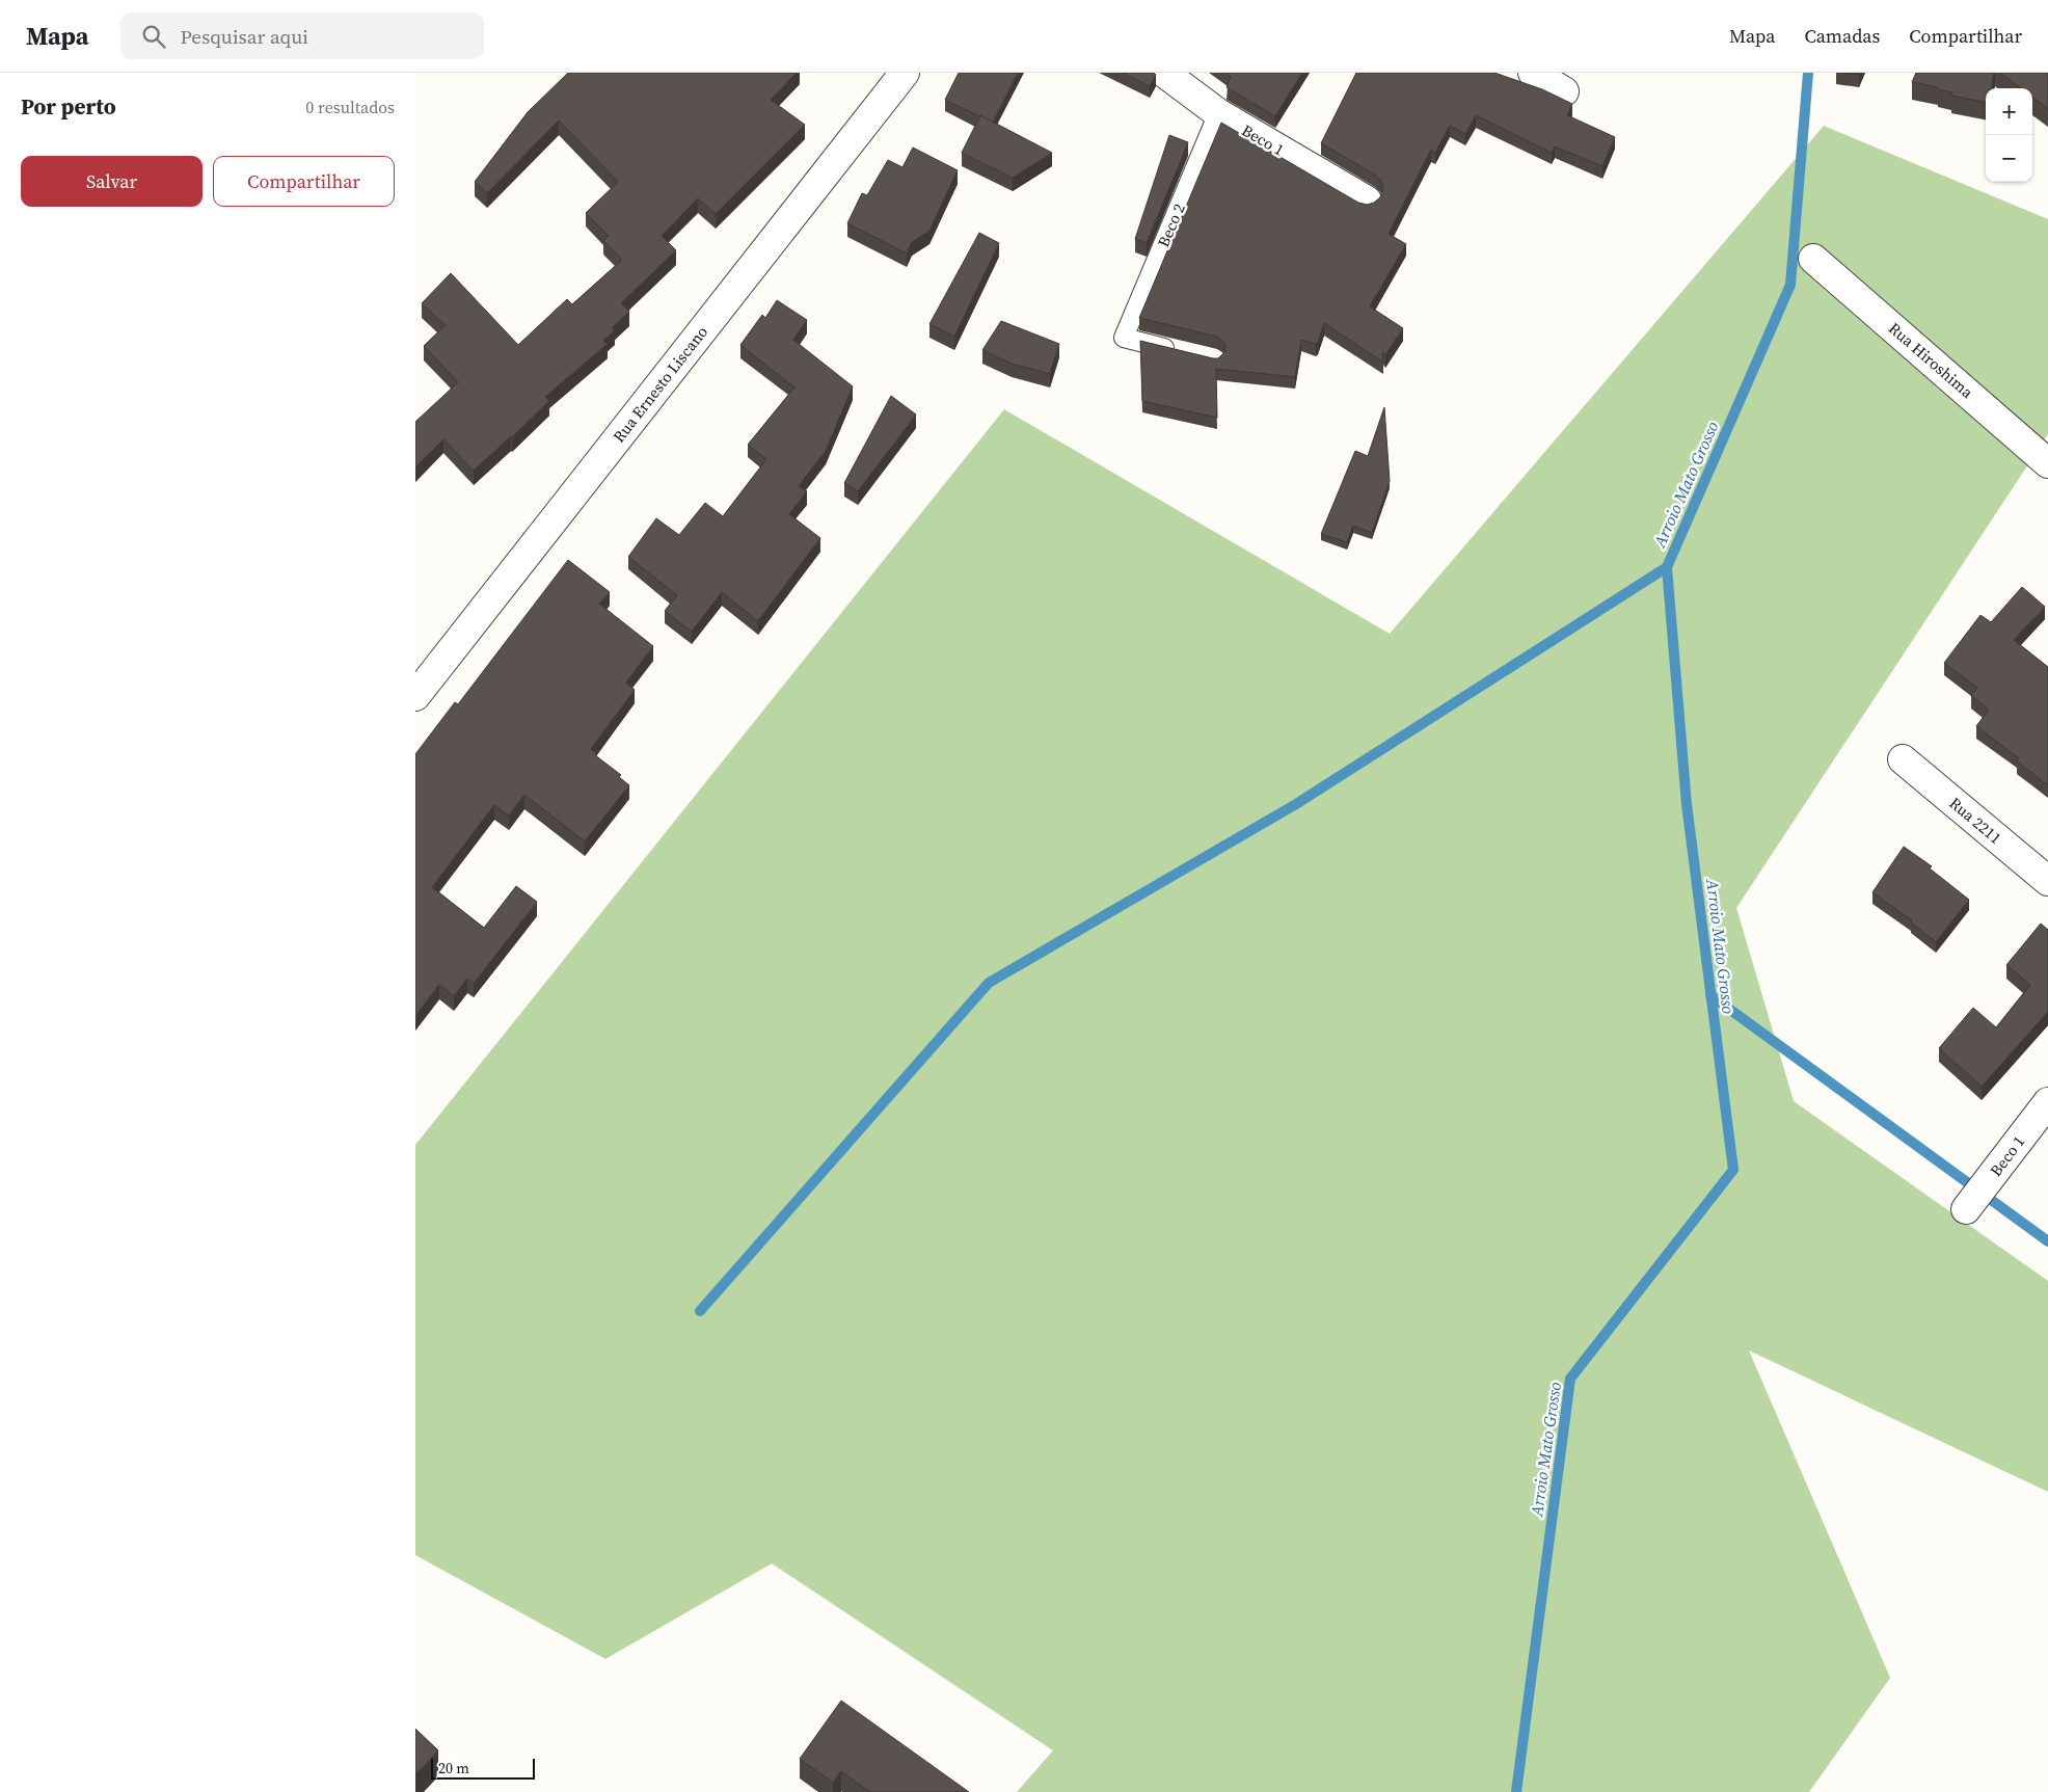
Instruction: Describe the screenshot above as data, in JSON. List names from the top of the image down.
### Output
{
  "streets": {
    "street": [
      "Beco 1",
      "Rua Hiroshima",
      "Rua Ernesto Liscano",
      "Rua 2211"
    ],
    "lane": ["Beco 2"]
  },
  "crossings": [
    ["Beco 1", "Beco 2"]
  ],
  "water": ["Arroio Mato Grosso"],
  "scale_bar": "20 m",
  "page": {
    "header": "Mapa",
    "search": "Pesquisar aqui",
    "nav": ["Mapa", "Camadas", "Compartilhar"],
    "heading": ["Por perto", "0 resultados"],
    "map_buttons": ["+", "−"],
    "buttons": ["Salvar", "Compartilhar"],
    "scale": "20 m"
  }
}
